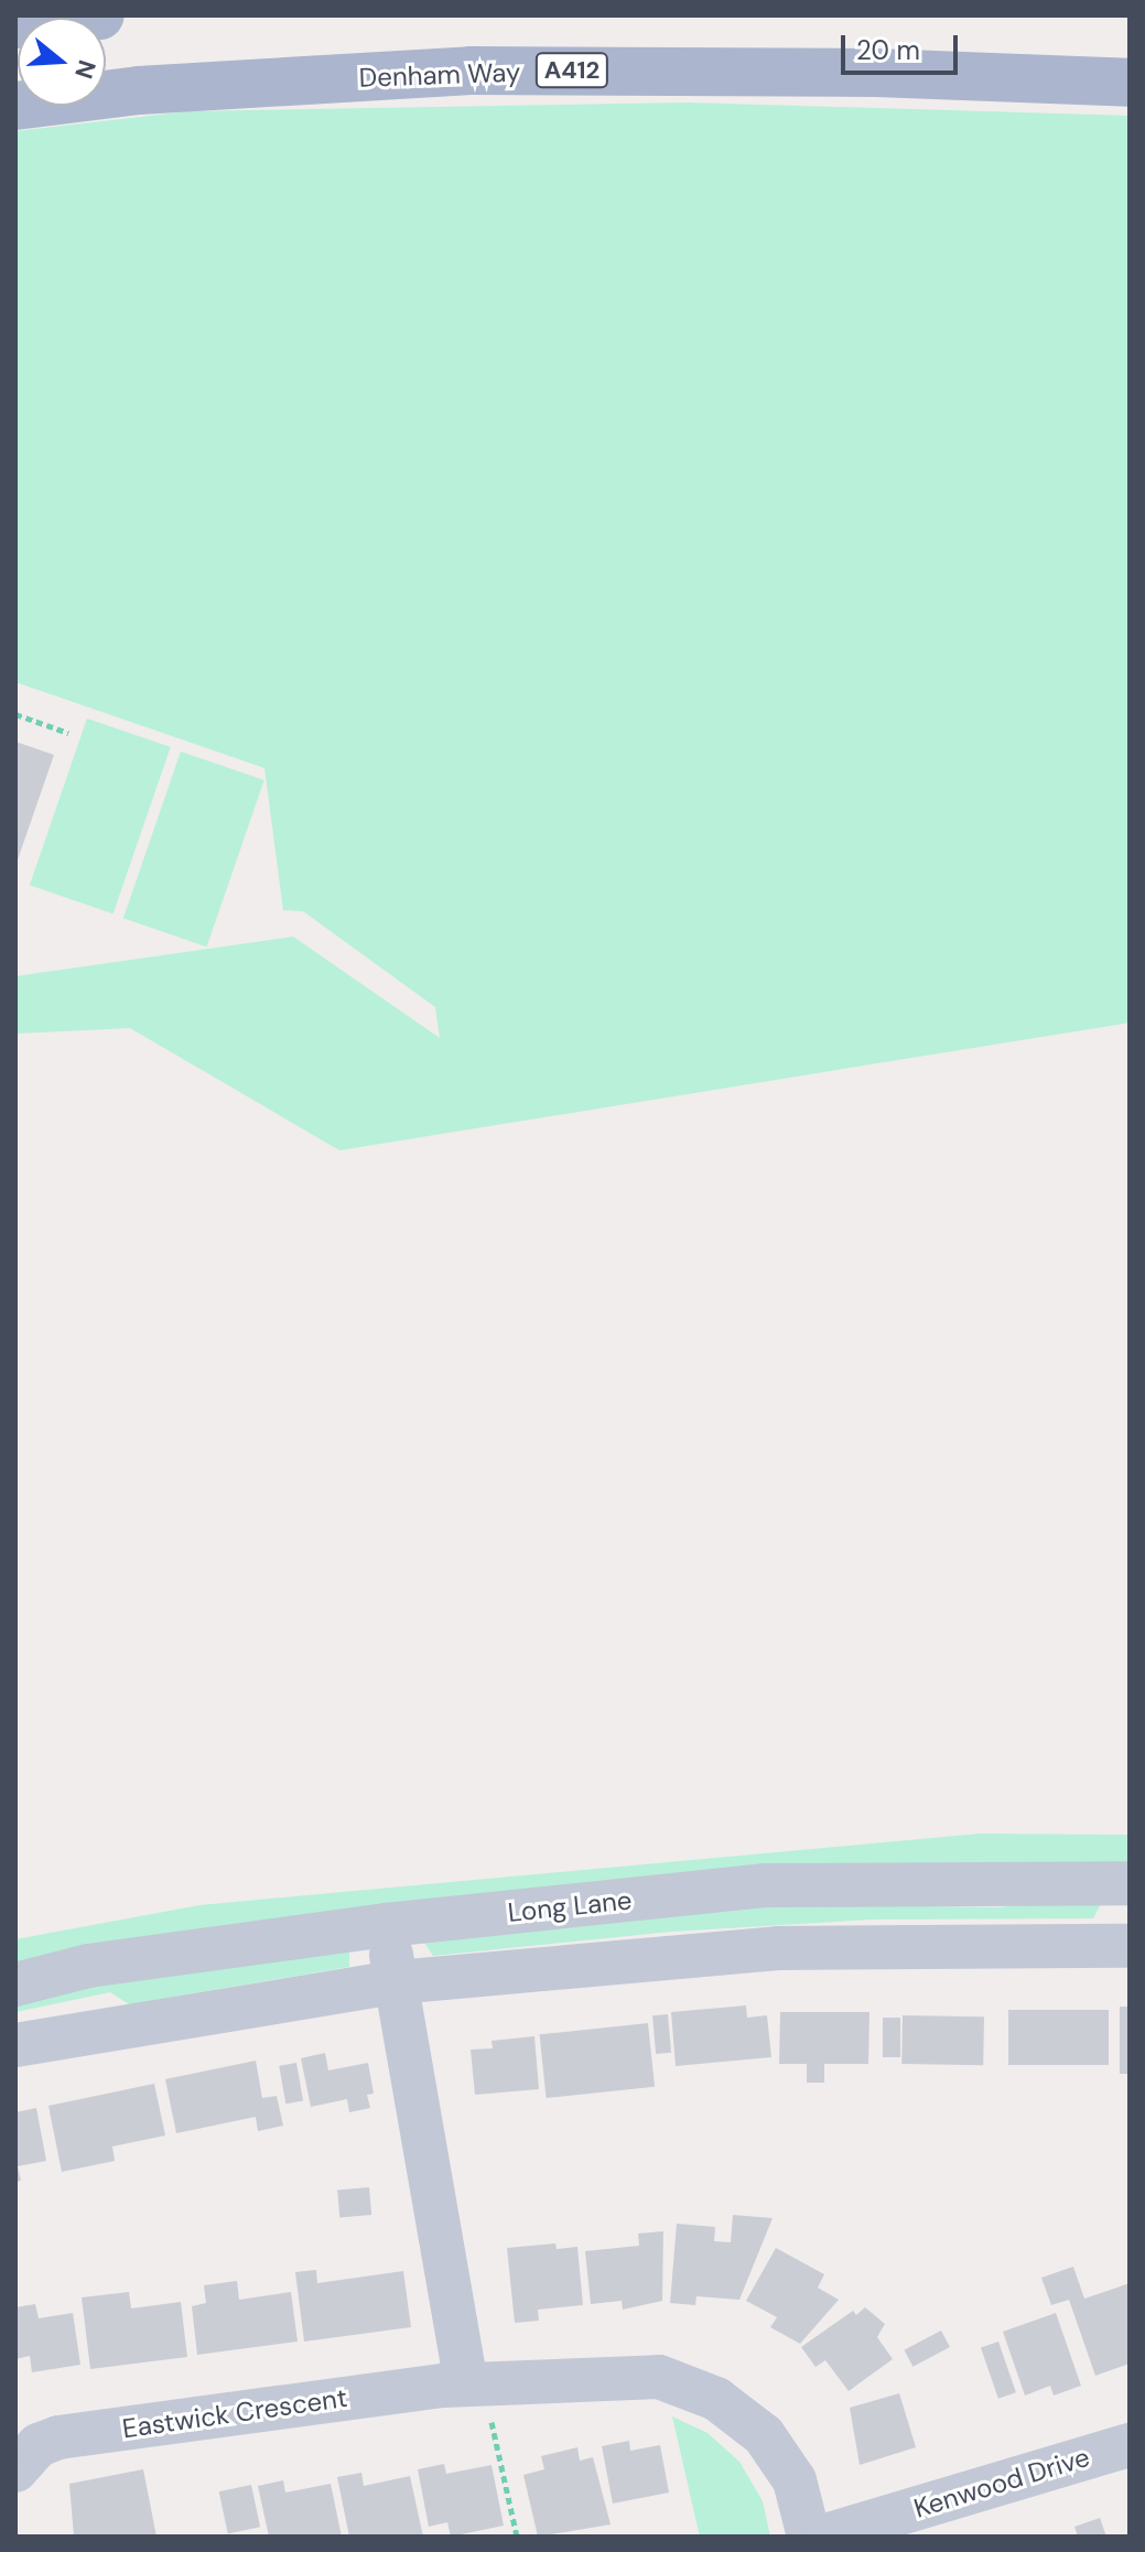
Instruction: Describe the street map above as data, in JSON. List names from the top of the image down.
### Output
{
  "streets": {
    "main road": ["A412", "Denham Way"],
    "street": ["Long Lane", "Eastwick Crescent", "Kenwood Drive"]
  },
  "scale_bar": "20 m",
  "north": "right"
}
